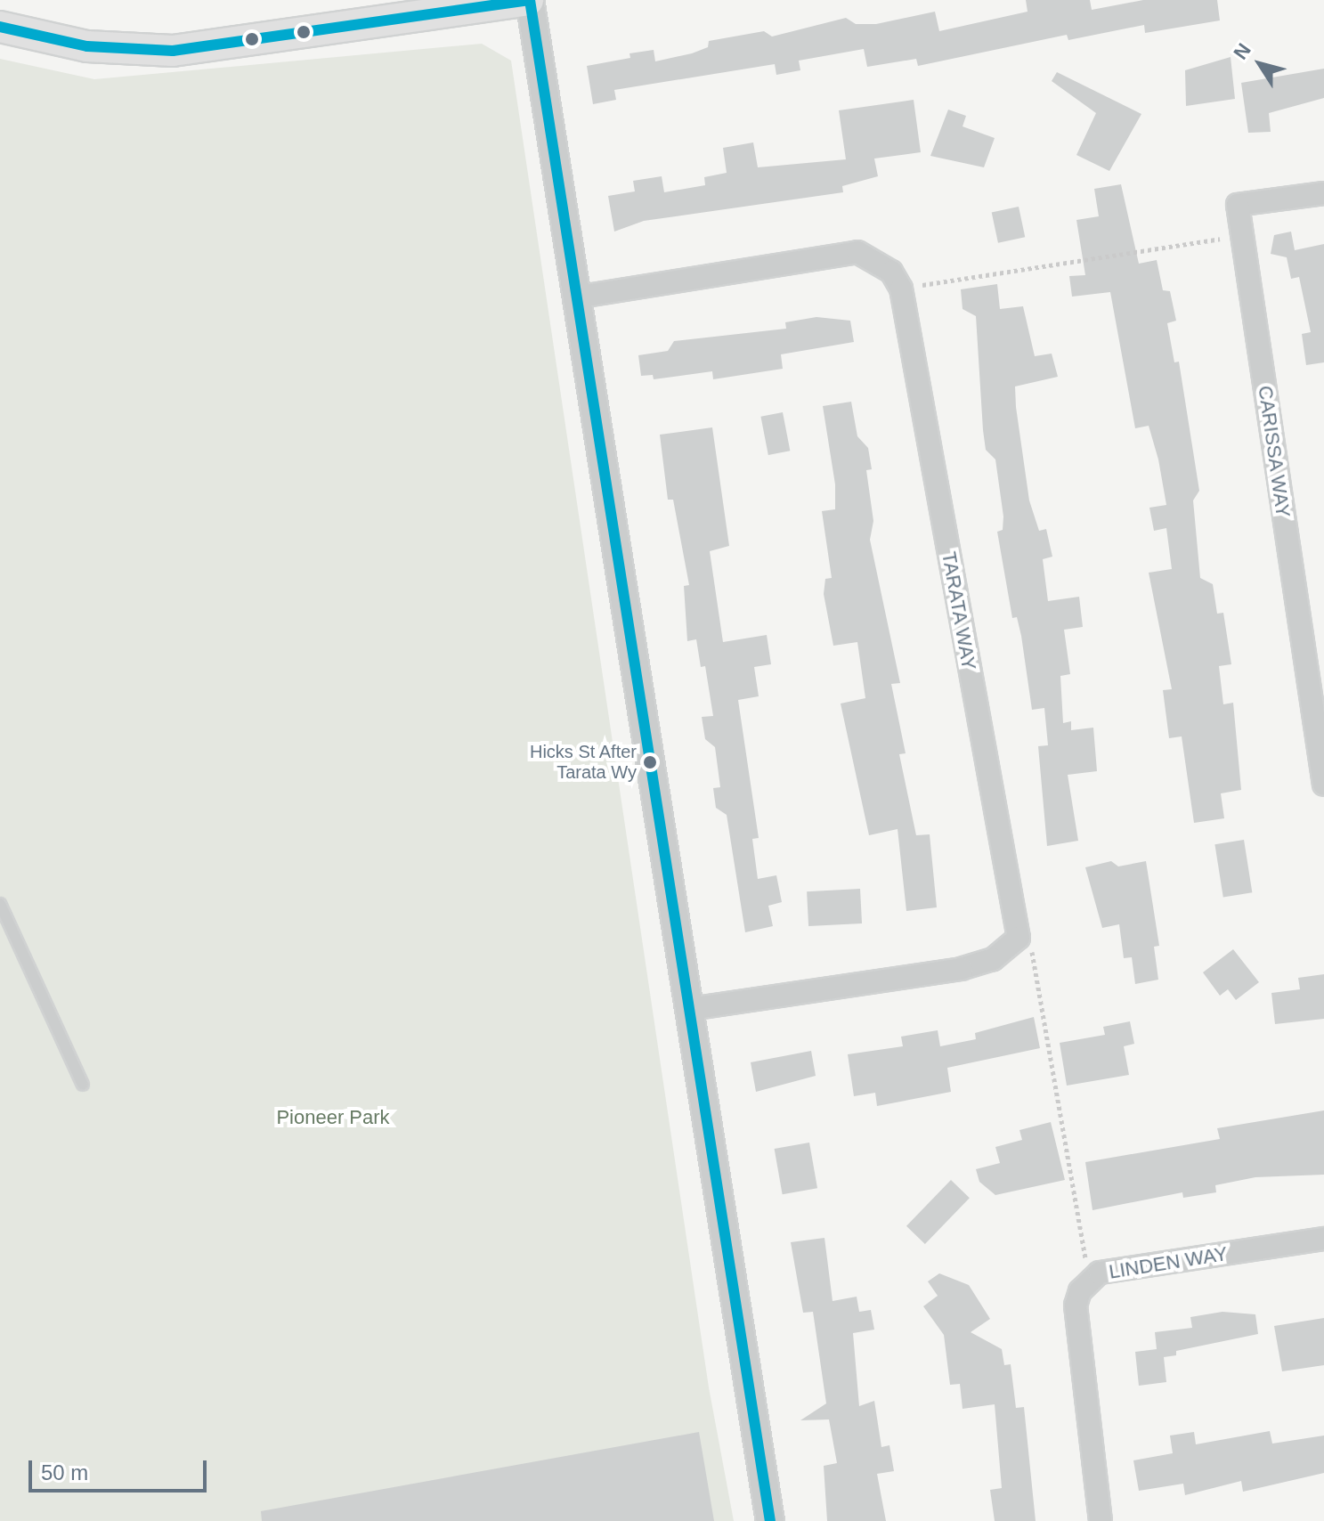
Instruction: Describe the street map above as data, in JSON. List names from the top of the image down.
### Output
{
  "streets": {
    "street": ["CARISSA WAY", "TARATA WAY", "LINDEN WAY"]
  },
  "parks": ["Pioneer Park"],
  "places": ["Hicks St After Tarata Wy"],
  "scale_bar": "50 m",
  "north": "top left"
}
